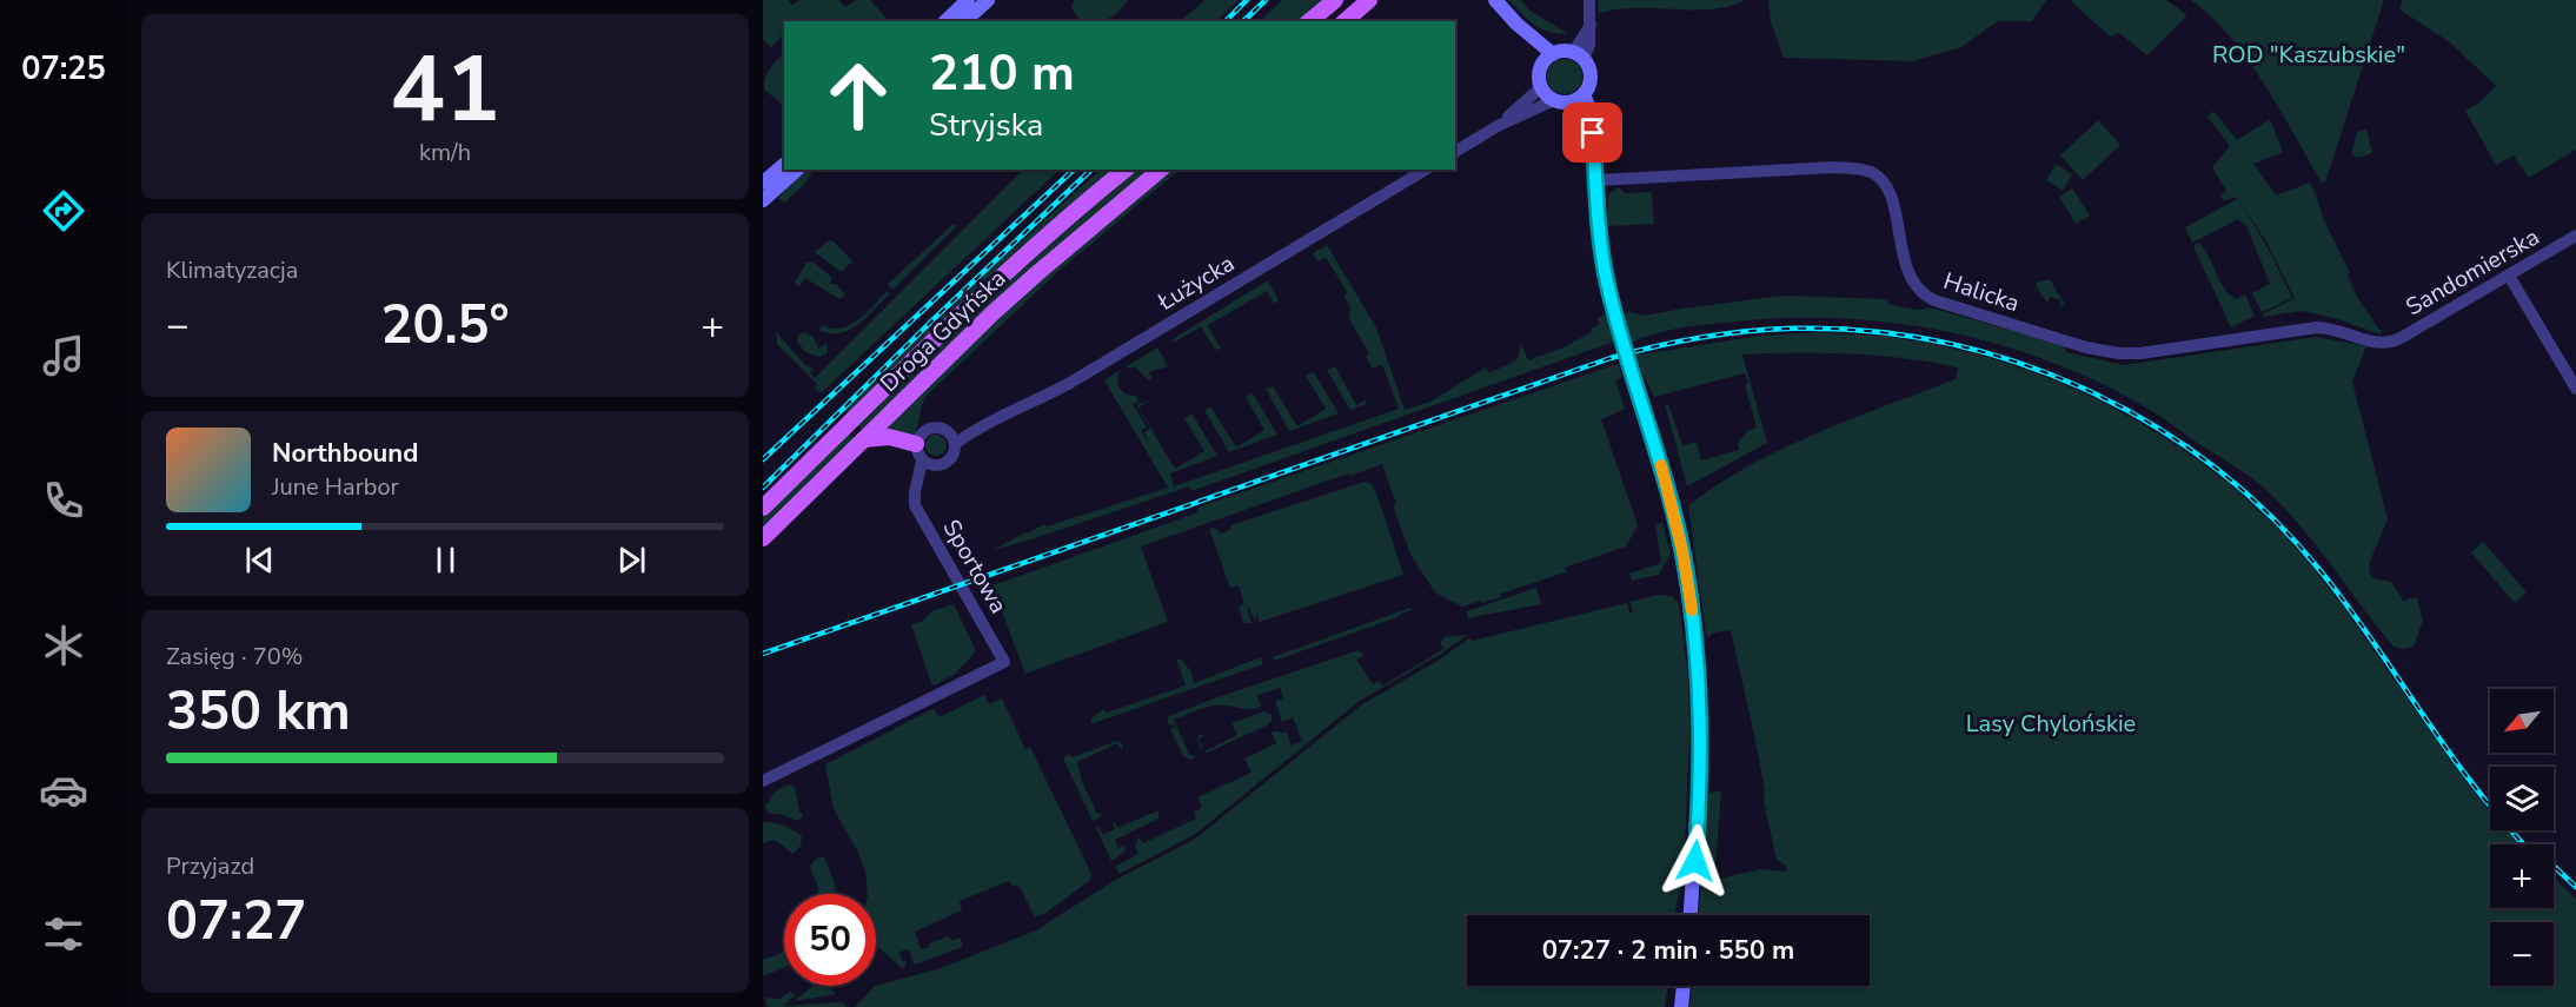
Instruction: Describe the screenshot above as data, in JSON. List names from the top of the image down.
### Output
{
  "streets": {
    "main road": ["Droga Gdyńska"],
    "street": [
      "Sandomierska",
      "Łużycka",
      "Halicka",
      "Sportowa"
    ]
  },
  "crossings": [
    ["Sandomierska", "Halicka"],
    ["Łużycka", "Sportowa"]
  ],
  "parks": ["ROD \"Kaszubskie\"", "Lasy Chylońskie"],
  "north": "bottom left",
  "page": {
    "tabs": "07:25",
    "tile": [
      ["41", "km/h"],
      "Klimatyzacja",
      ["Zasięg · 70%", "350 km"],
      ["Przyjazd", "07:27"]
    ],
    "turn": ["210 m", "Stryjska"],
    "heat": ["−", "20.5°", "+"],
    "song": ["Northbound", "June Harbor"],
    "map_buttons": ["+", "−"],
    "limit": "50",
    "trip": "07:27 · 2 min · 550 m"
  }
}
